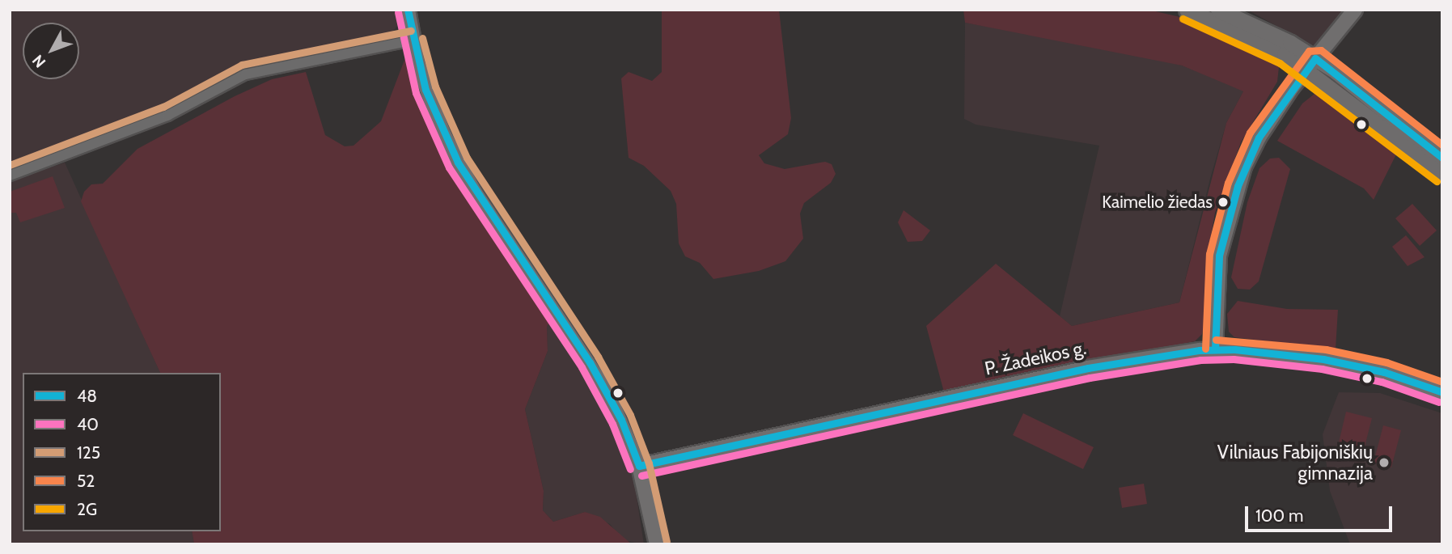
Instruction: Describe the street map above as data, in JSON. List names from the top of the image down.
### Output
{
  "streets": {
    "street": ["P. Žadeikos g."]
  },
  "places": ["Kaimelio žiedas", "Vilniaus Fabijoniškių gimnazija"],
  "lines": [
    "transit line 48",
    "transit line 40",
    "transit line 2G",
    "transit line 125",
    "transit line 52"
  ],
  "legend": [
    "48",
    "40",
    "125",
    "52",
    "2G"
  ],
  "scale_bar": "100 m",
  "north": "bottom left"
}
